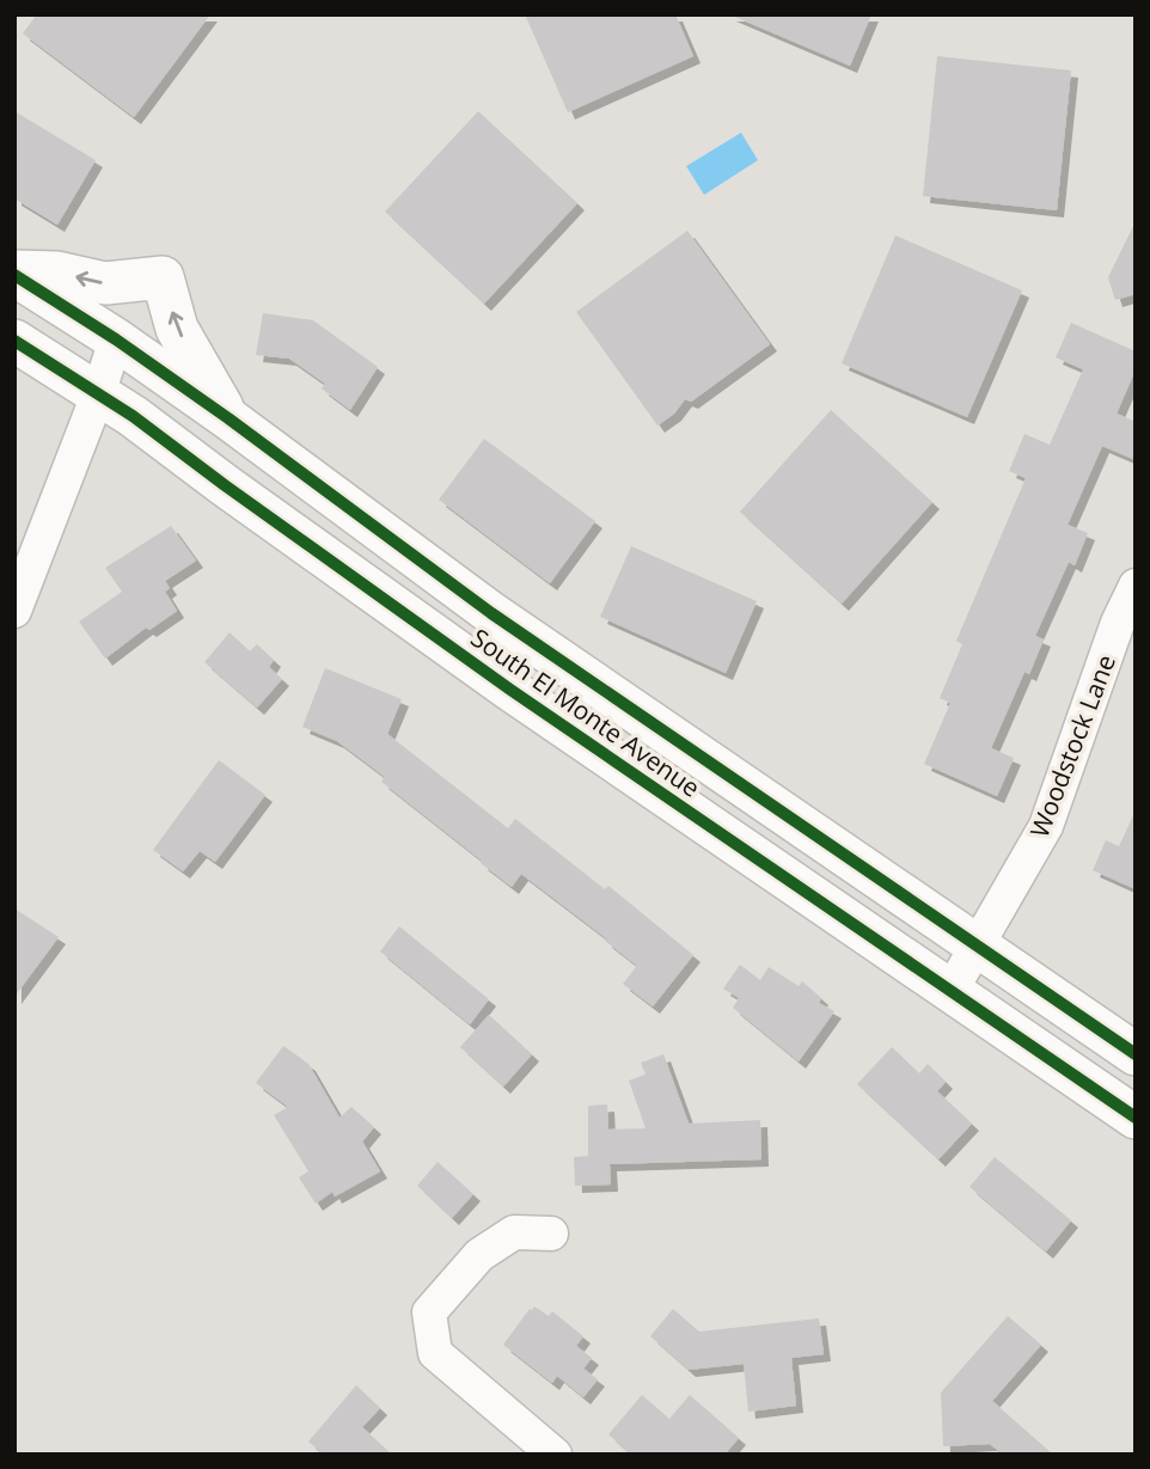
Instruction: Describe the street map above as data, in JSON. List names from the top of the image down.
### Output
{
  "streets": {
    "main road": ["South El Monte Avenue"],
    "street": ["Woodstock Lane"]
  },
  "crossings": [
    ["South El Monte Avenue", "Woodstock Lane"]
  ]
}
